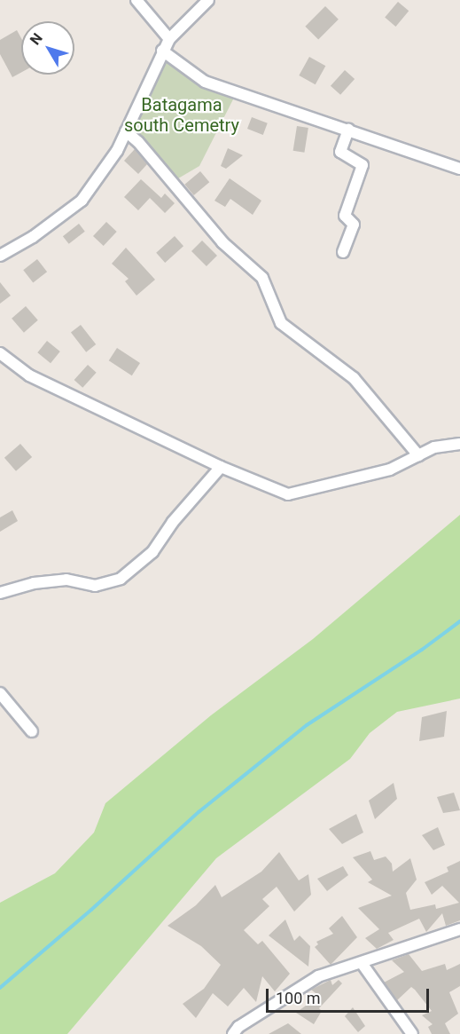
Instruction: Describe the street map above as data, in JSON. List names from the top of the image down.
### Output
{
  "parks": ["Batagama south Cemetry"],
  "scale_bar": "100 m",
  "north": "top left"
}
